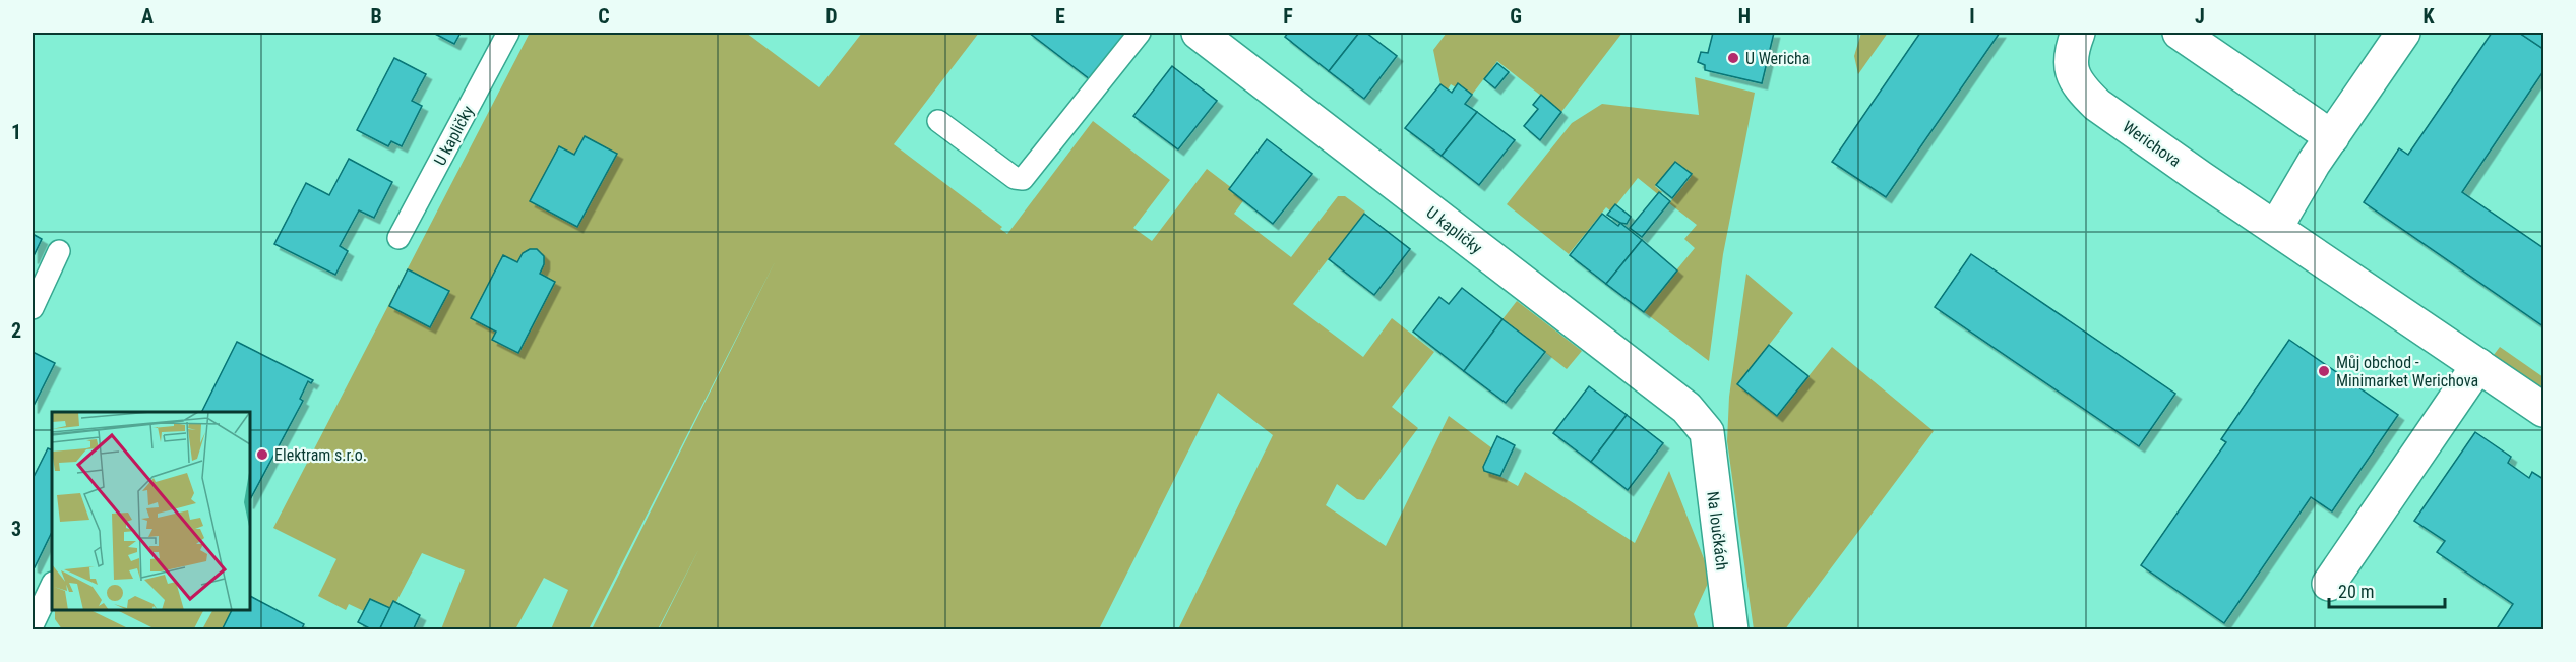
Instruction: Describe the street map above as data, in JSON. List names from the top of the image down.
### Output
{
  "streets": {
    "street": ["U kapličky", "Werichova", "Na loučkách"]
  },
  "crossings": [
    ["U kapličky", "Na loučkách"]
  ],
  "places": ["U Wericha", "Můj obchod - Minimarket Werichova", "Elektram s.r.o."],
  "scale_bar": "20 m",
  "grid": {
    "columns": [
      "A",
      "B",
      "C",
      "D",
      "E",
      "F",
      "G",
      "H",
      "I",
      "J",
      "K"
    ],
    "rows": ["1", "2", "3"]
  }
}
